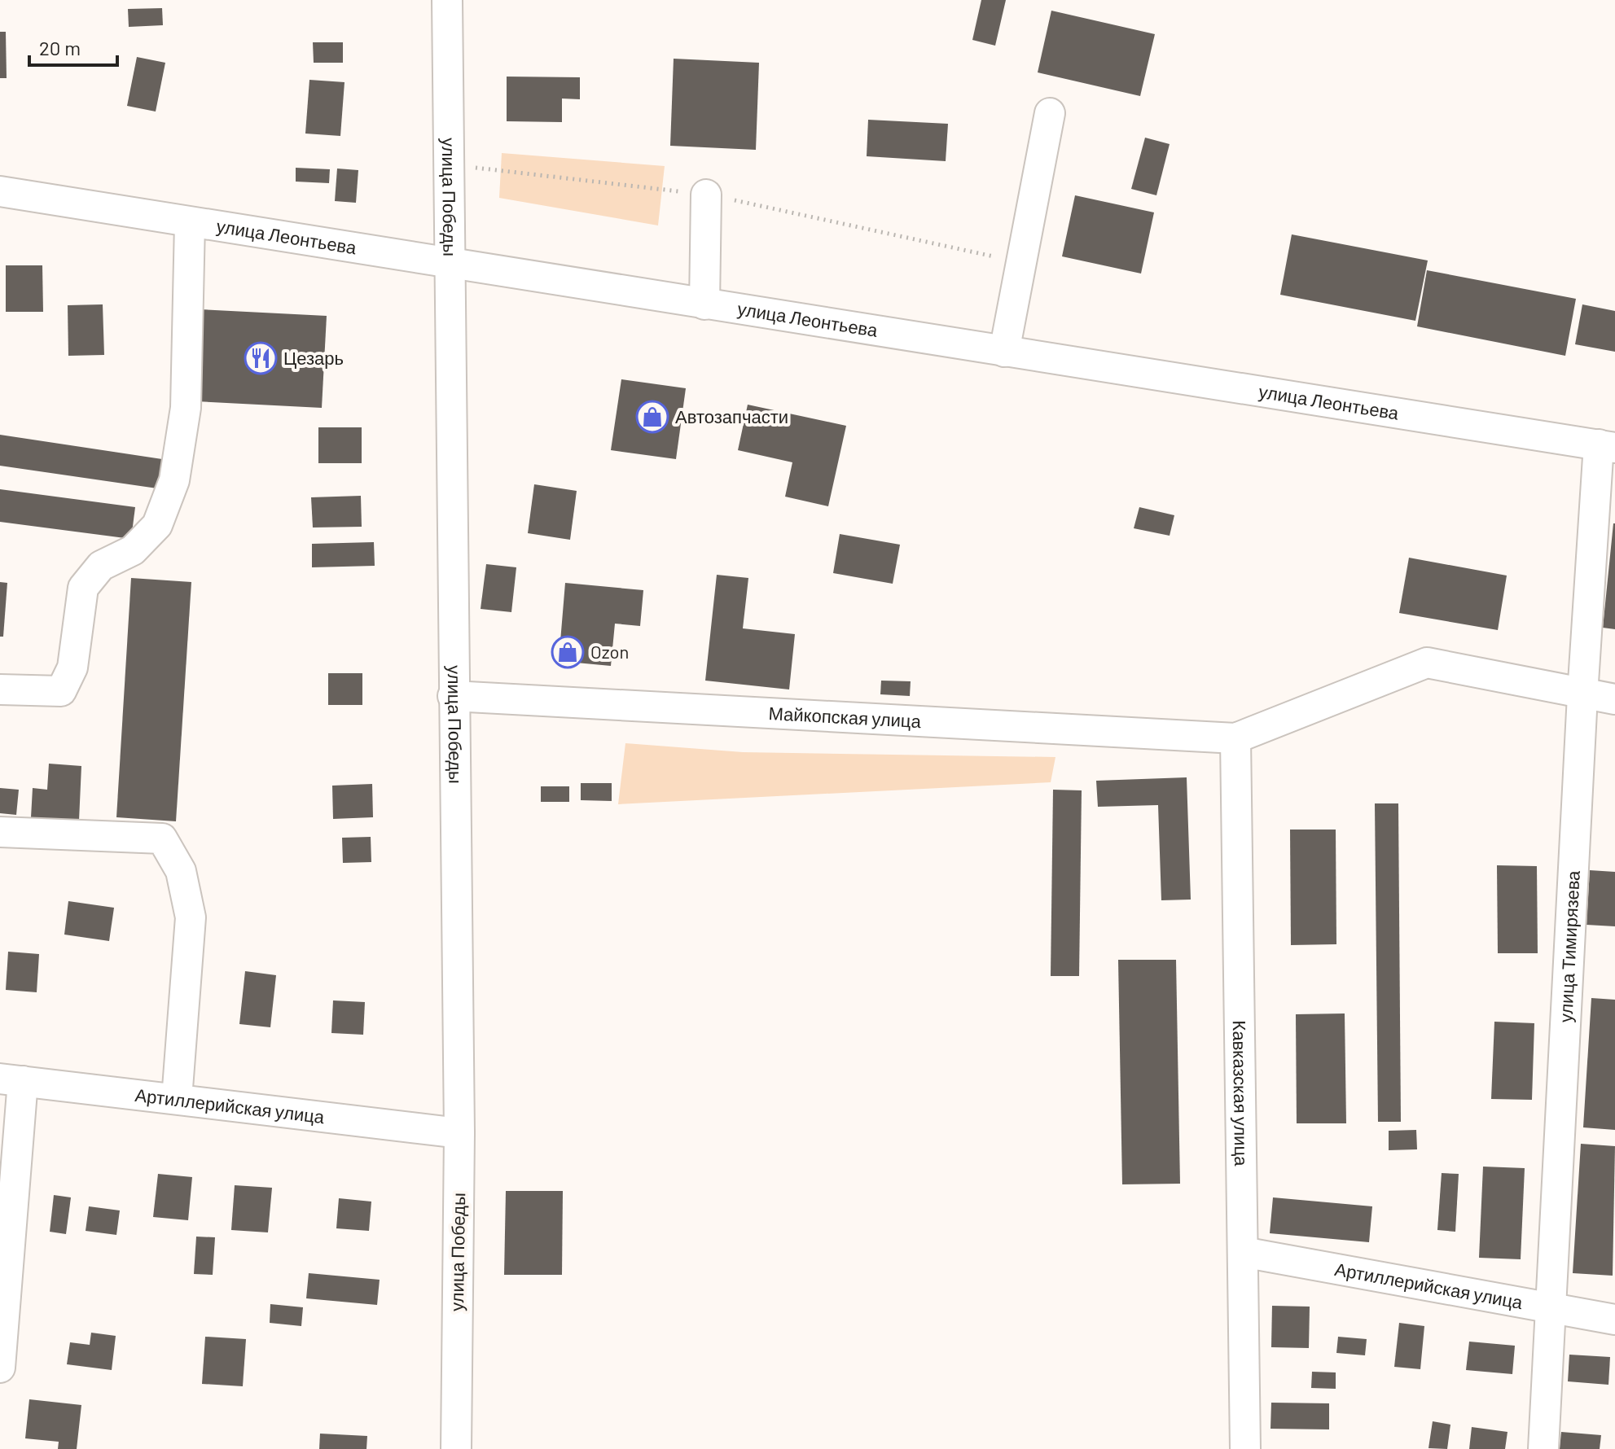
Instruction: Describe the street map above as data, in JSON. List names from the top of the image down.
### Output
{
  "streets": {
    "street": [
      "улица Победы",
      "улица Леонтьева",
      "Майкопская улица",
      "улица Тимирязева",
      "Кавказская улица",
      "Артиллерийская улица"
    ]
  },
  "crossings": [
    ["улица Победы", "улица Леонтьева"],
    ["улица Победы", "Майкопская улица"],
    ["улица Победы", "Артиллерийская улица"],
    ["улица Леонтьева", "улица Тимирязева"],
    ["Майкопская улица", "Кавказская улица"],
    ["улица Тимирязева", "Артиллерийская улица"],
    ["Кавказская улица", "Артиллерийская улица"]
  ],
  "places": {
    "restaurant": ["Цезарь"],
    "shop": ["Автозапчасти", "Ozon"]
  },
  "scale_bar": "20 m"
}
